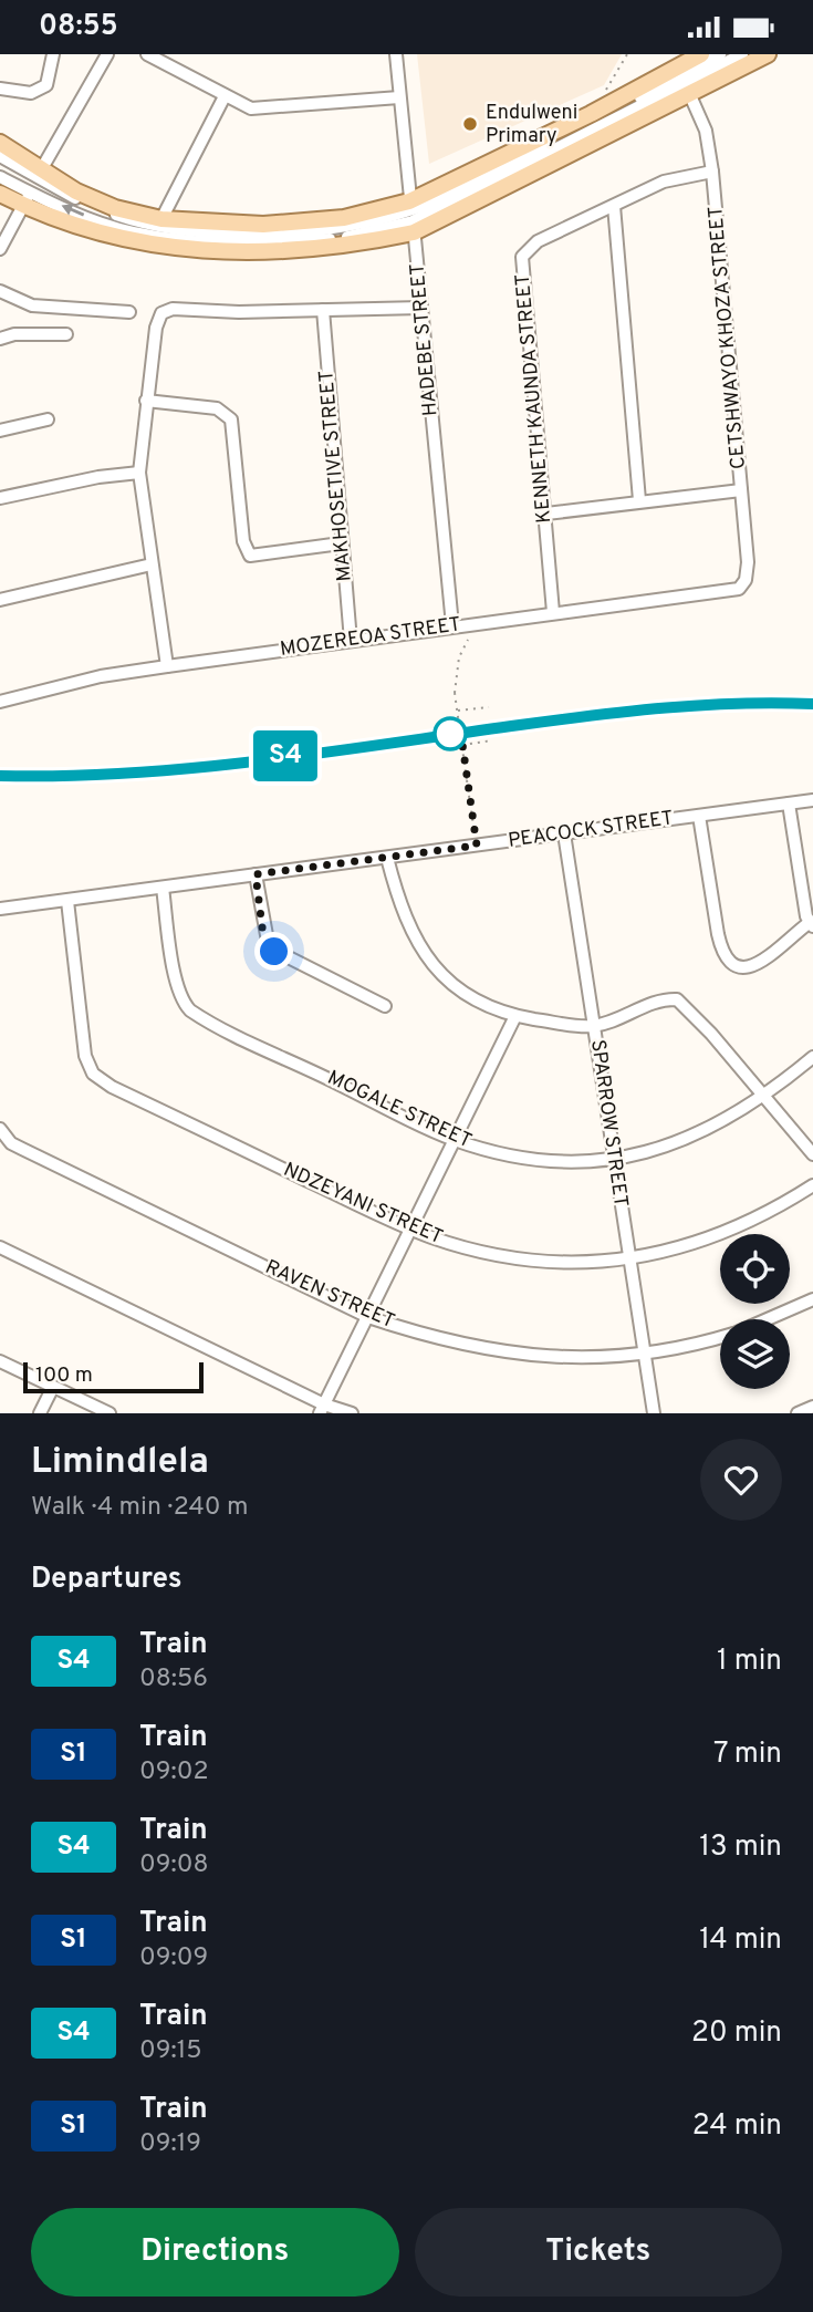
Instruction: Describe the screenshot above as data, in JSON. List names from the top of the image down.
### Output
{
  "streets": {
    "street": [
      "CETSHWAYO KHOZA STREET",
      "HADEBE STREET",
      "KENNETH KAUNDA STREET",
      "MAKHOSETIVE STREET",
      "MOZEREOA STREET",
      "PEACOCK STREET",
      "MOGALE STREET",
      "SPARROW STREET",
      "NDZEYANI STREET",
      "RAVEN STREET"
    ]
  },
  "crossings": [
    ["CETSHWAYO KHOZA STREET", "KENNETH KAUNDA STREET"],
    ["CETSHWAYO KHOZA STREET", "MOZEREOA STREET"],
    ["HADEBE STREET", "MOZEREOA STREET"],
    ["KENNETH KAUNDA STREET", "MOZEREOA STREET"],
    ["MAKHOSETIVE STREET", "MOZEREOA STREET"],
    ["PEACOCK STREET", "MOGALE STREET"],
    ["PEACOCK STREET", "SPARROW STREET"],
    ["PEACOCK STREET", "NDZEYANI STREET"],
    ["MOGALE STREET", "SPARROW STREET"],
    ["SPARROW STREET", "NDZEYANI STREET"],
    ["SPARROW STREET", "RAVEN STREET"]
  ],
  "places": ["Endulweni Primary"],
  "scale_bar": "100 m",
  "page": {
    "status": "08:55",
    "on_map": "S4",
    "scale": "100 m",
    "heading": [
      ["Limindlela", "Walk · 4 min · 240 m"],
      "Departures"
    ],
    "list": [
      {
        "mark": "S4",
        "name": "Train",
        "note": "08:56",
        "value": "1 min"
      },
      {
        "mark": "S1",
        "name": "Train",
        "note": "09:02",
        "value": "7 min"
      },
      {
        "mark": "S4",
        "name": "Train",
        "note": "09:08",
        "value": "13 min"
      },
      {
        "mark": "S1",
        "name": "Train",
        "note": "09:09",
        "value": "14 min"
      },
      {
        "mark": "S4",
        "name": "Train",
        "note": "09:15",
        "value": "20 min"
      },
      {
        "mark": "S1",
        "name": "Train",
        "note": "09:19",
        "value": "24 min"
      }
    ],
    "buttons": ["Directions", "Tickets"]
  }
}
